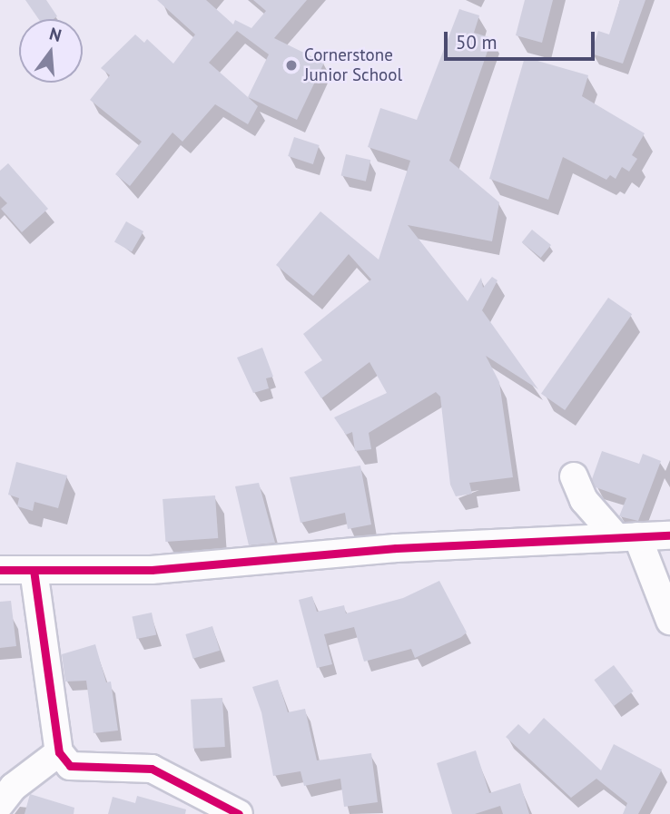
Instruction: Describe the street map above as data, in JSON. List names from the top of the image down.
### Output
{
  "places": ["Cornerstone Junior School"],
  "scale_bar": "50 m",
  "north": "top"
}
